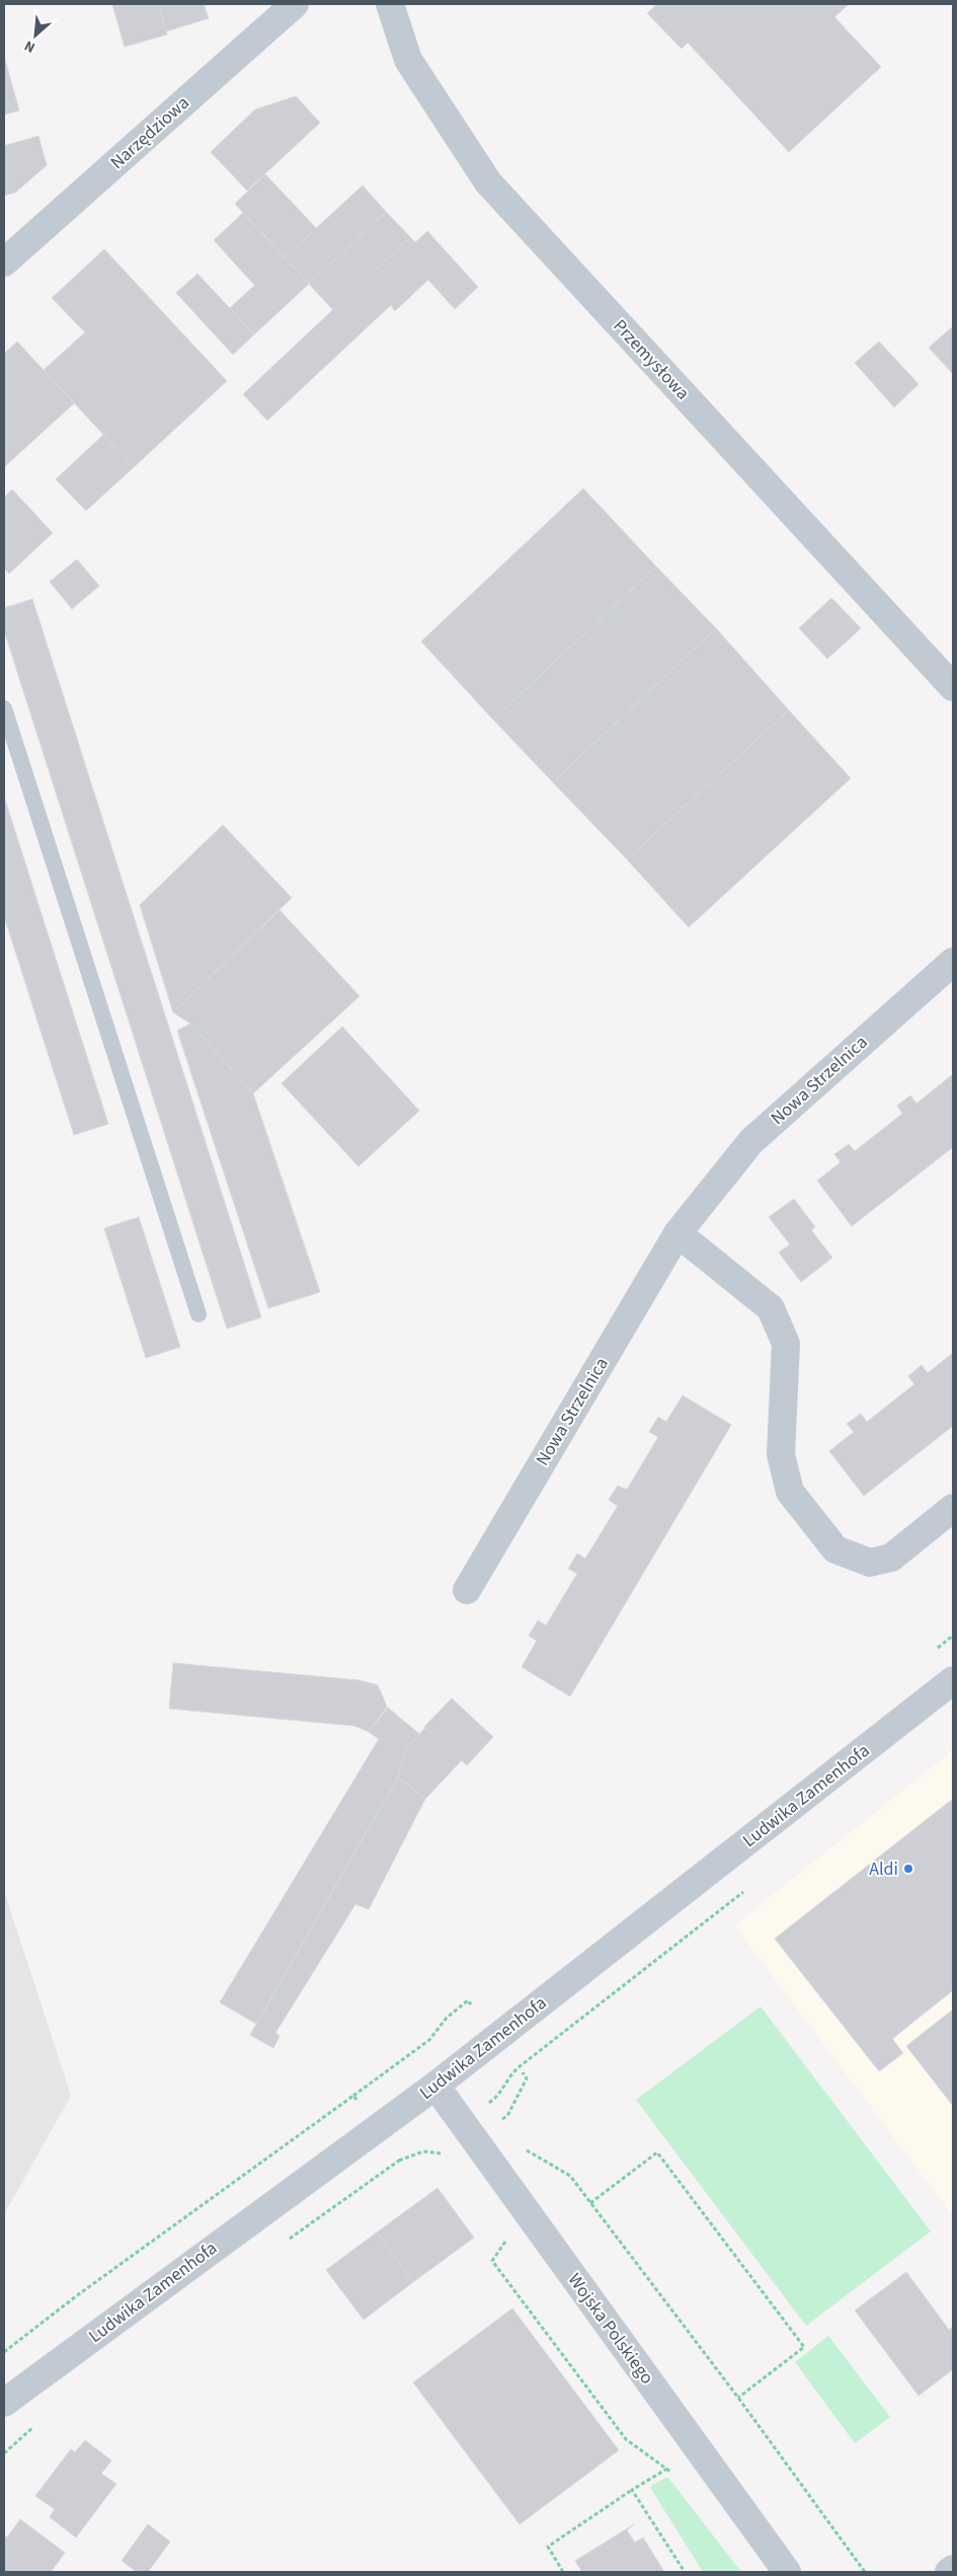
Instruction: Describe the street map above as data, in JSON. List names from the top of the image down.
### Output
{
  "streets": {
    "street": [
      "Narzędziowa",
      "Przemysłowa",
      "Nowa Strzelnica",
      "Ludwika Zamenhofa",
      "Wojska Polskiego"
    ]
  },
  "crossings": [
    ["Ludwika Zamenhofa", "Wojska Polskiego"]
  ],
  "places": ["Aldi"],
  "north": "bottom left"
}
